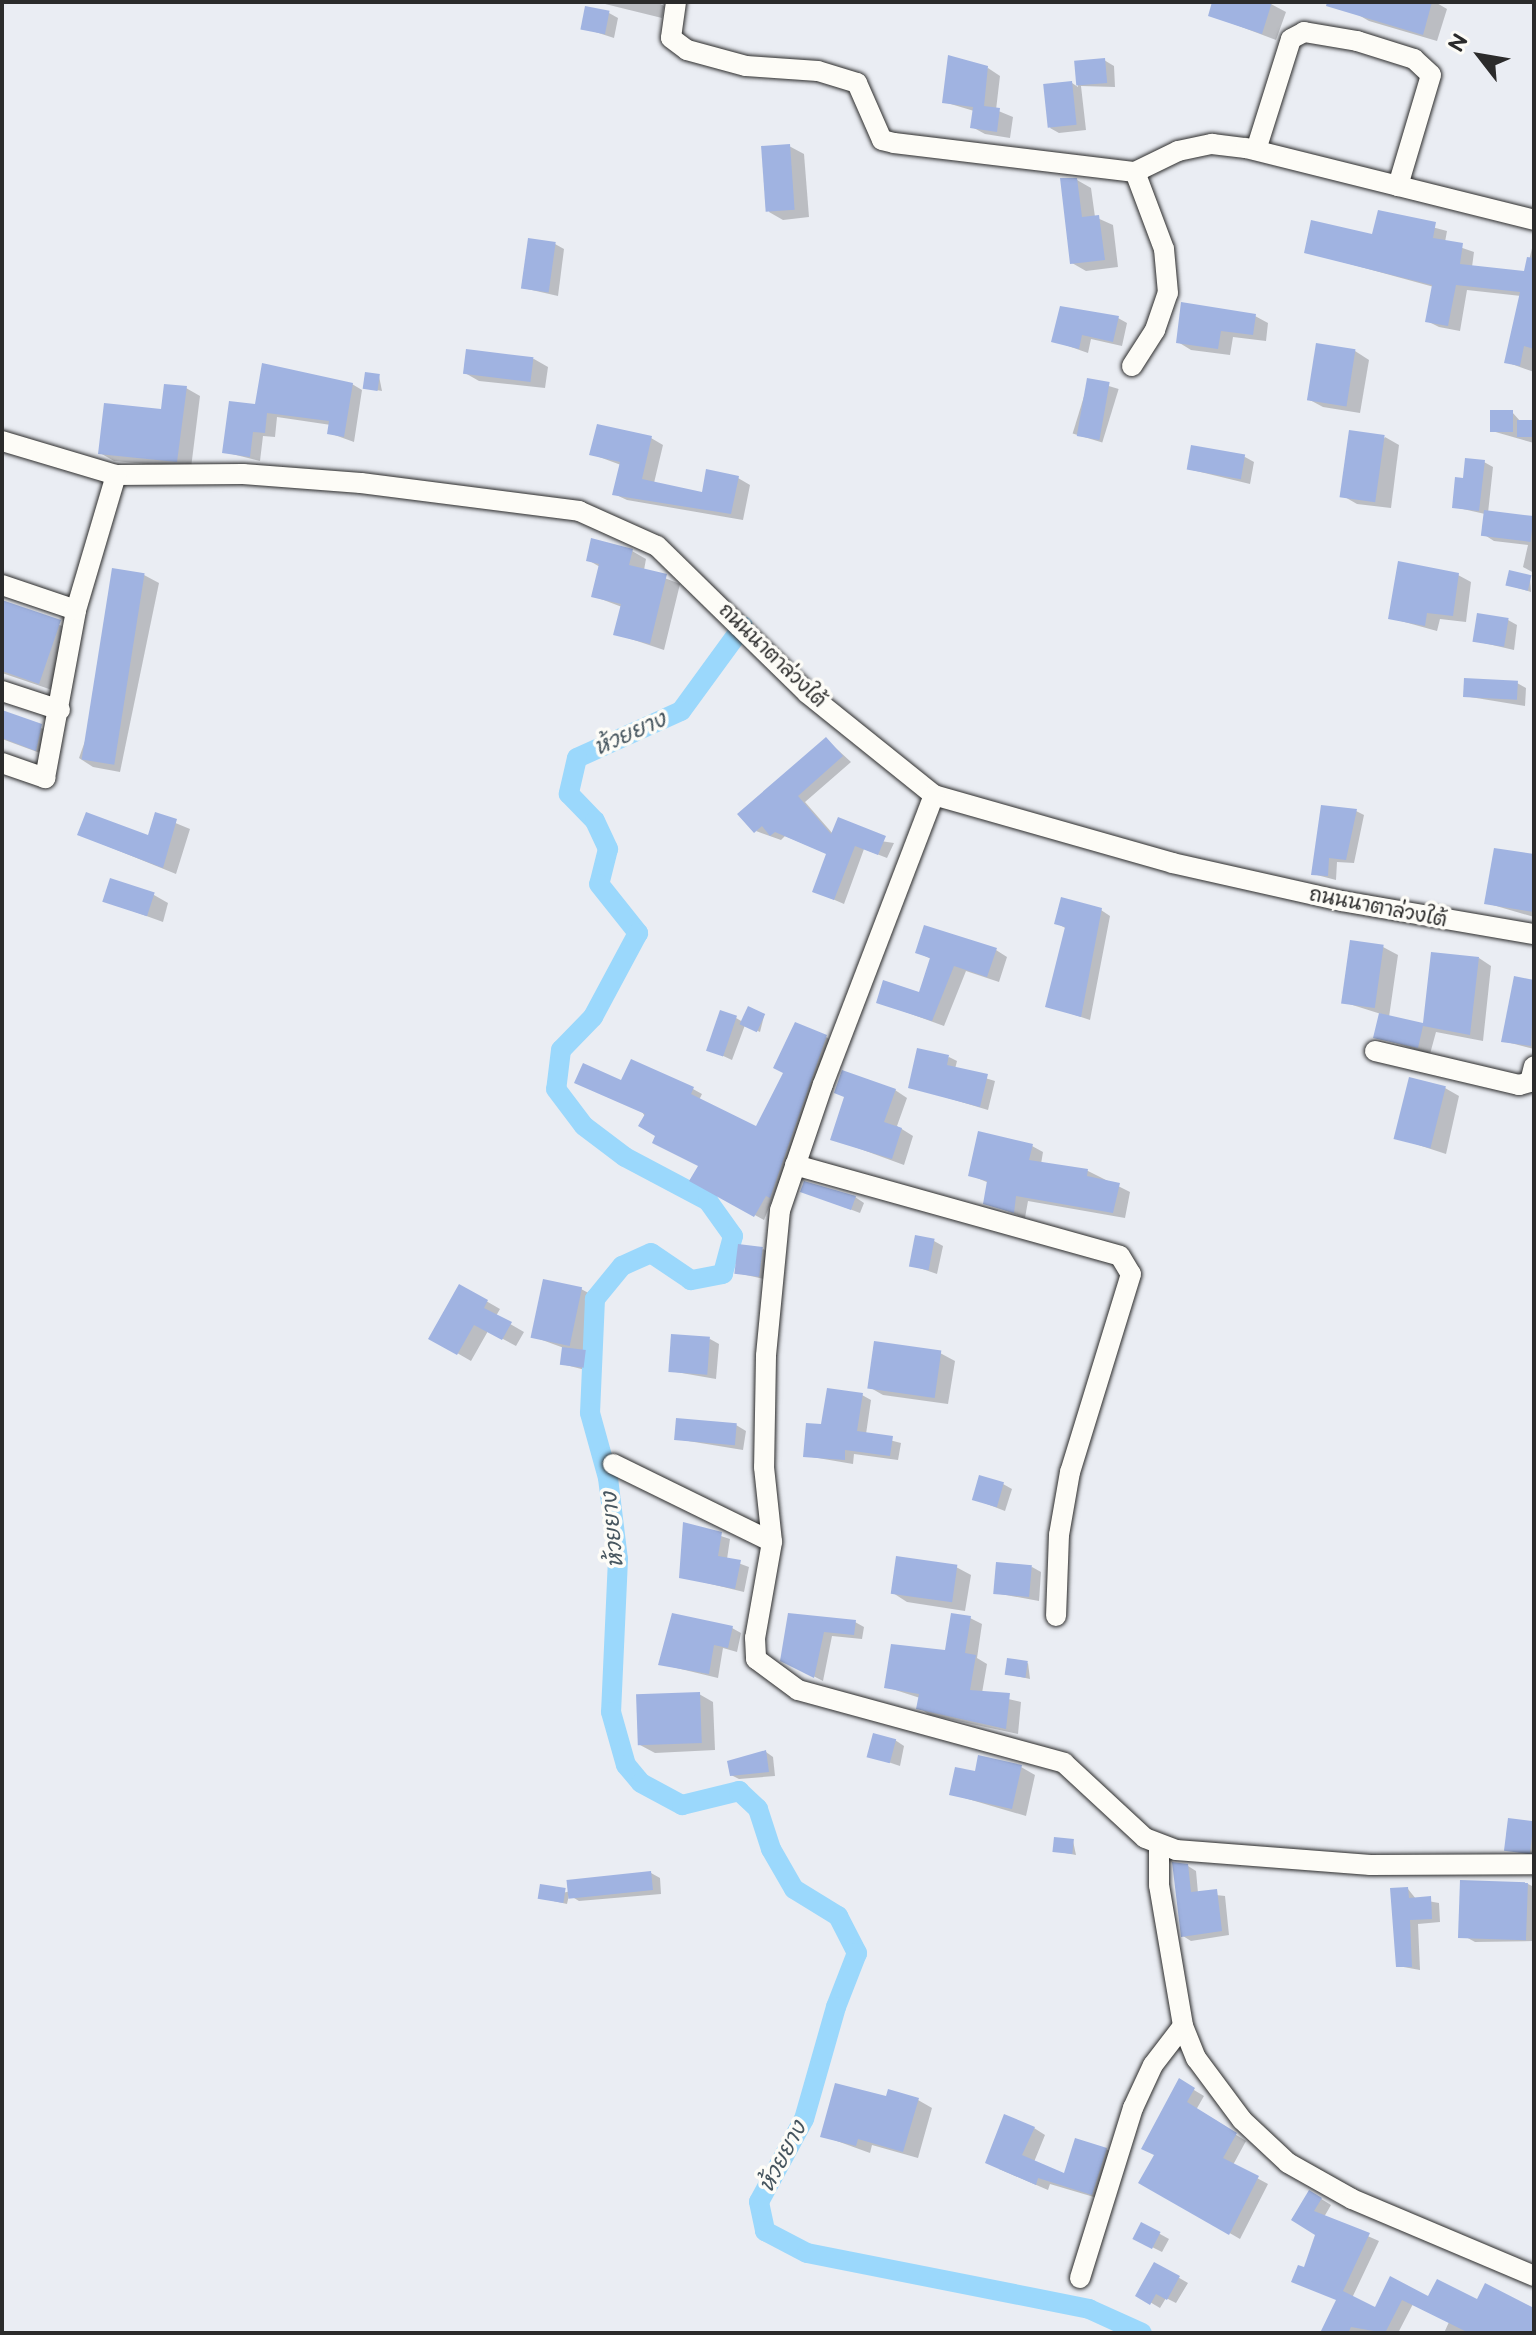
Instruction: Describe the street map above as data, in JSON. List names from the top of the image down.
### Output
{
  "streets": {
    "street": ["ถนนนาตาล่วงใต้"]
  },
  "water": ["ห้วยยาง"],
  "north": "top left"
}
